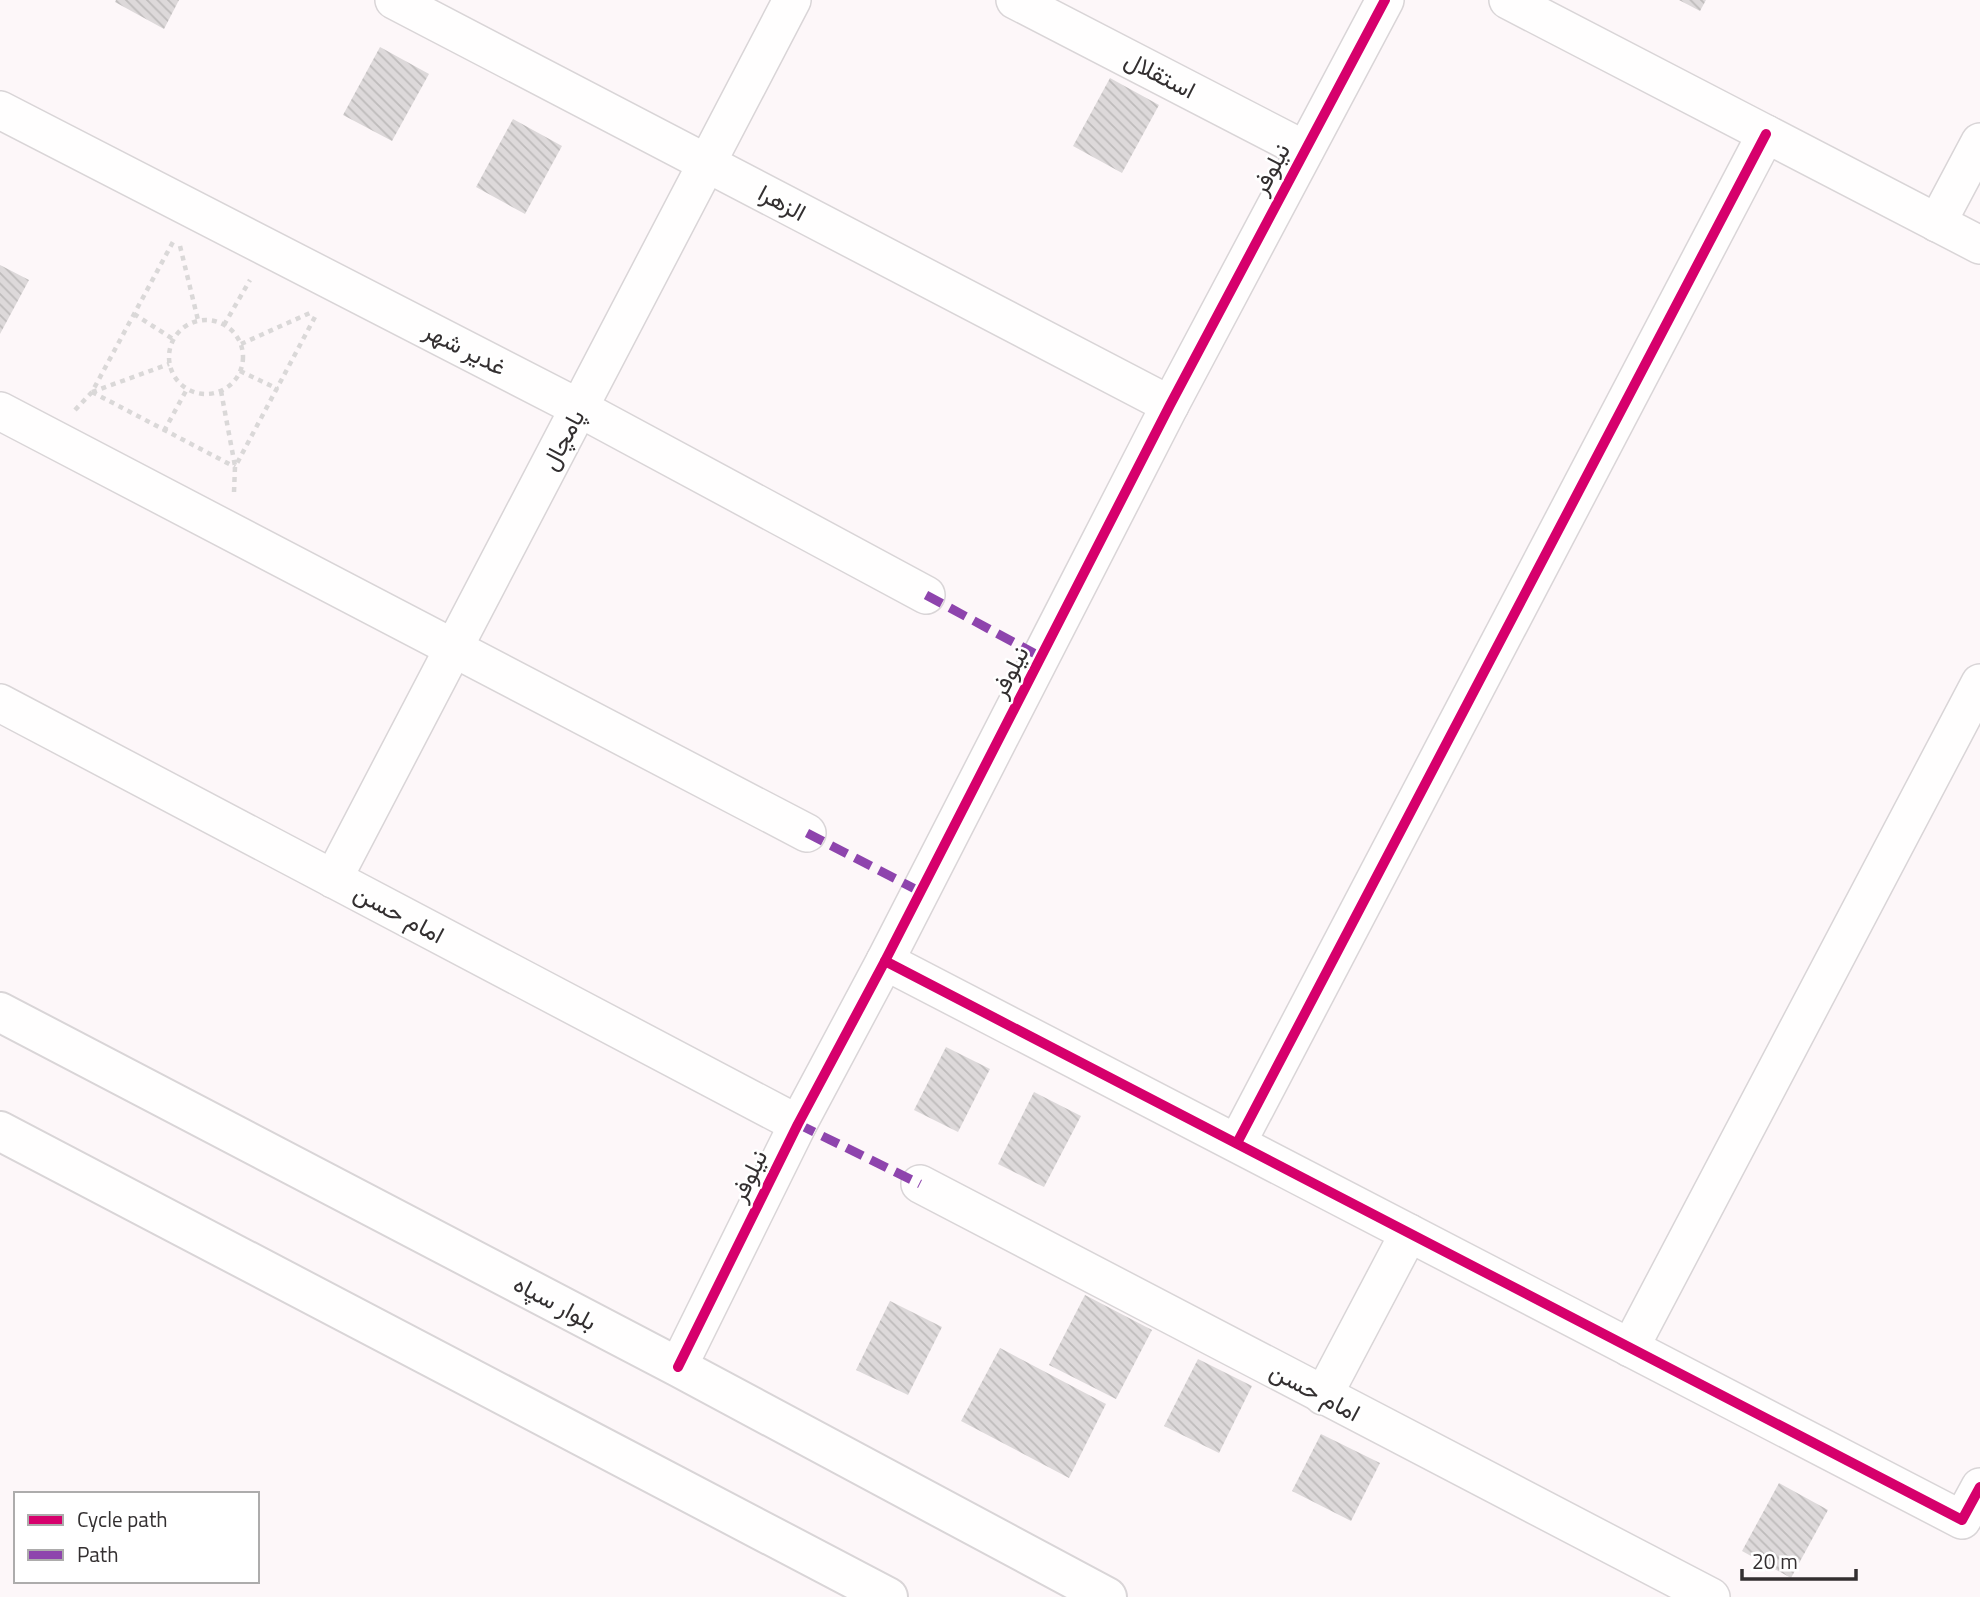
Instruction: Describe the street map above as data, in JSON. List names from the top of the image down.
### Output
{
  "streets": {
    "main road": ["بلوار سپاه"],
    "street": [
      "استقلال",
      "نیلوفر",
      "الزهرا",
      "غدیر شهر",
      "پامچال",
      "امام حسن"
    ]
  },
  "crossings": [
    ["استقلال", "نیلوفر"],
    ["نیلوفر", "الزهرا"],
    ["نیلوفر", "امام حسن"],
    ["نیلوفر", "بلوار سپاه"],
    ["الزهرا", "پامچال"],
    ["غدیر شهر", "پامچال"],
    ["پامچال", "امام حسن"]
  ],
  "legend": ["Cycle path", "Path"],
  "scale_bar": "20 m"
}
